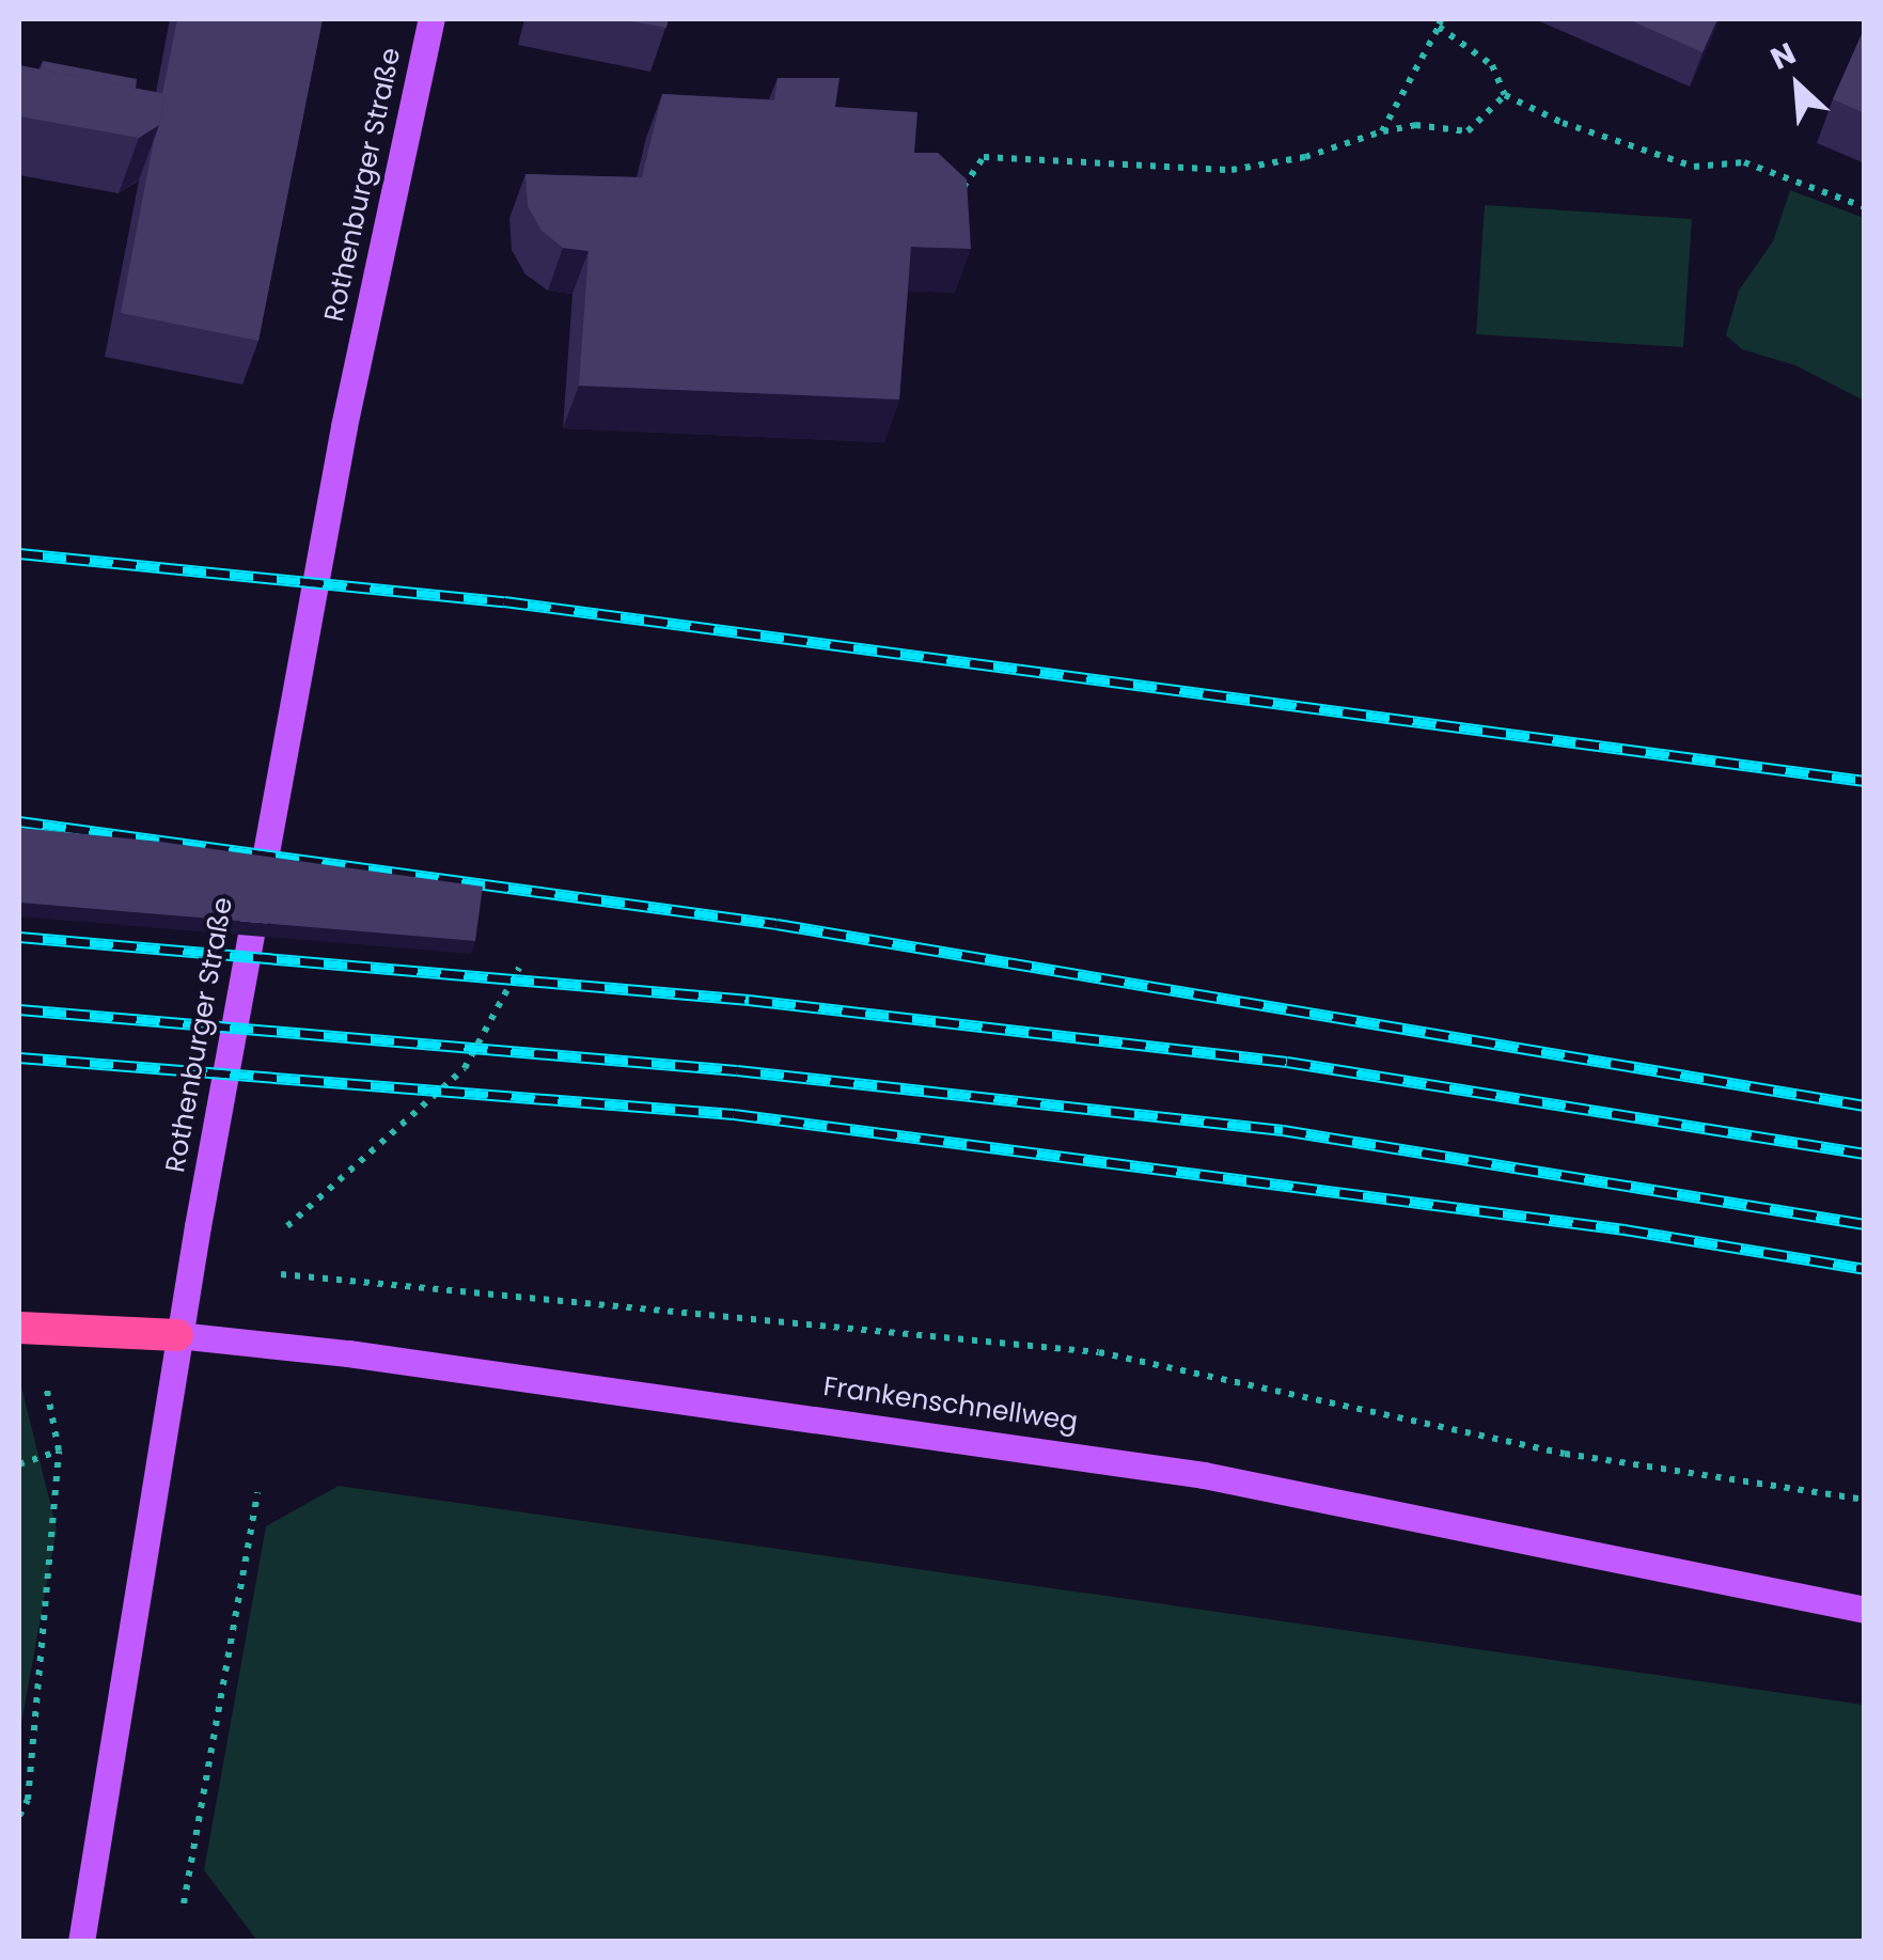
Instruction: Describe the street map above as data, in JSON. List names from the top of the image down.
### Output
{
  "streets": {
    "highway": ["Frankenschnellweg"],
    "main road": ["Rothenburger Straße"]
  },
  "crossings": [
    ["Rothenburger Straße", "Frankenschnellweg"]
  ],
  "north": "top left"
}
